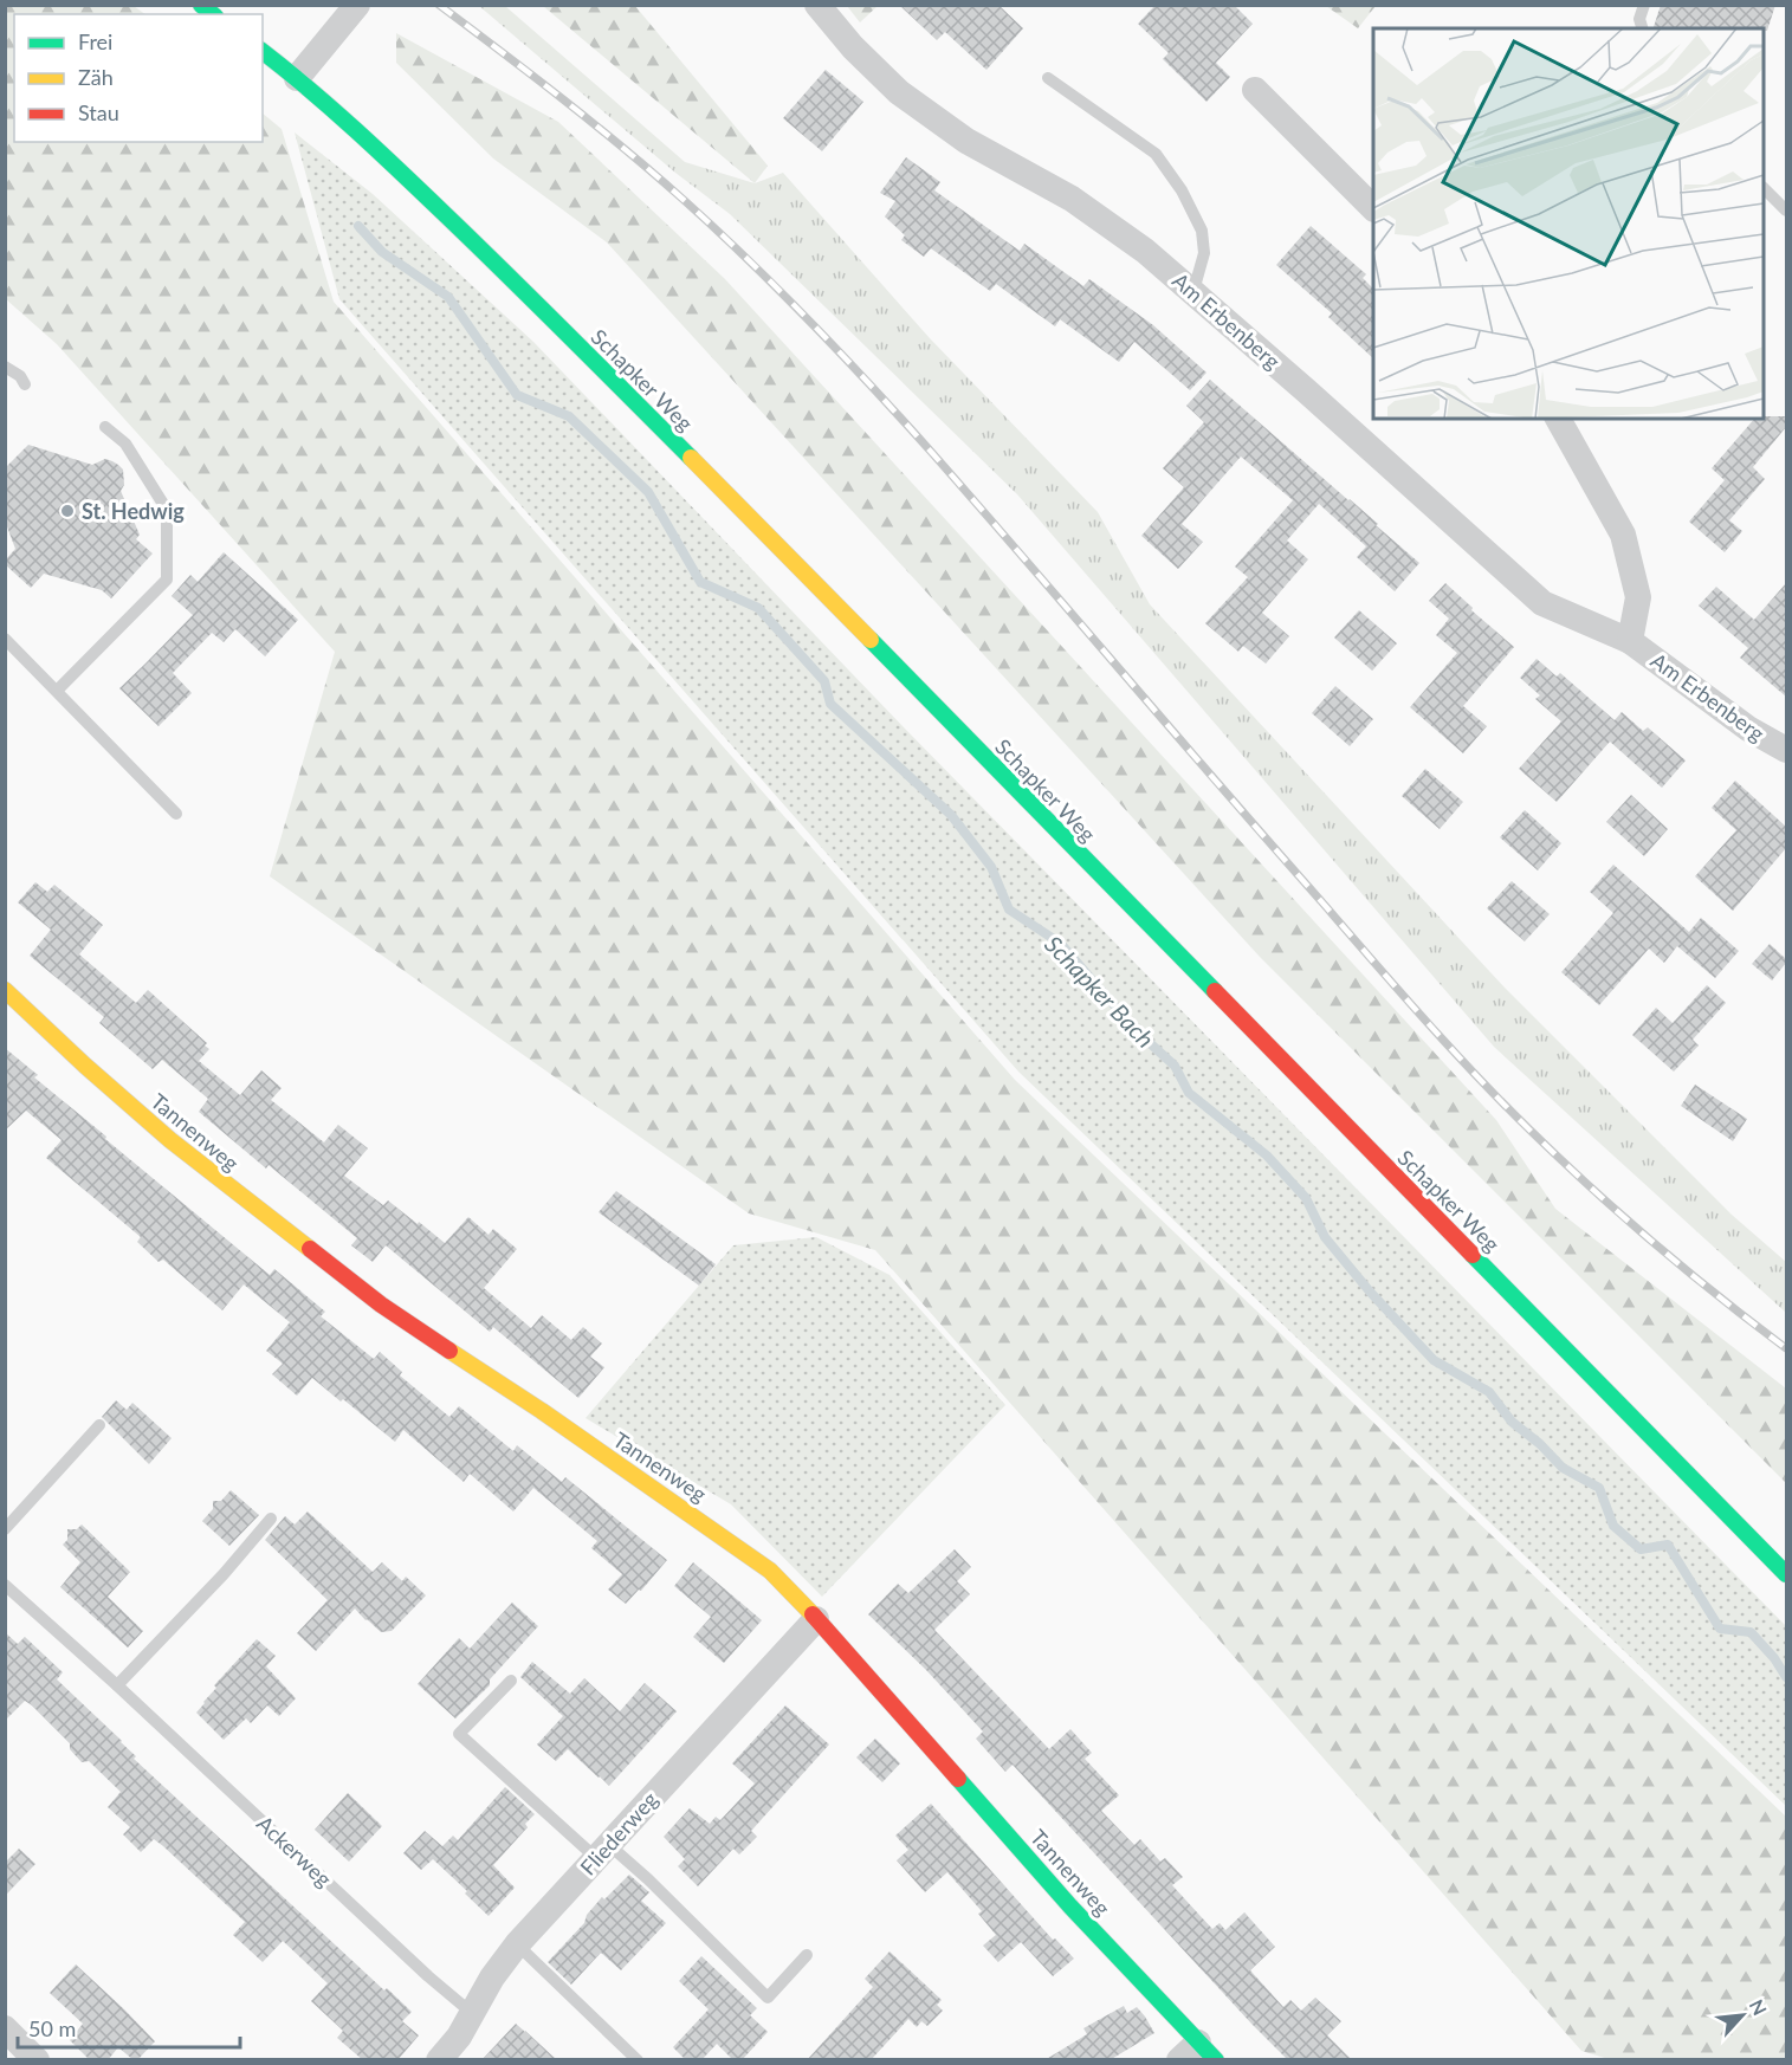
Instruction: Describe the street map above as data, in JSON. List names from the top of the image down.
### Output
{
  "streets": {
    "street": [
      "Am Erbenberg",
      "Schapker Weg",
      "Tannenweg",
      "Fliederweg"
    ],
    "lane": ["Ackerweg"]
  },
  "crossings": [
    ["Tannenweg", "Fliederweg"],
    ["Fliederweg", "Ackerweg"]
  ],
  "water": ["Schapker Bach"],
  "places": ["St. Hedwig"],
  "legend": ["Frei", "Zäh", "Stau"],
  "scale_bar": "50 m",
  "north": "top right"
}
